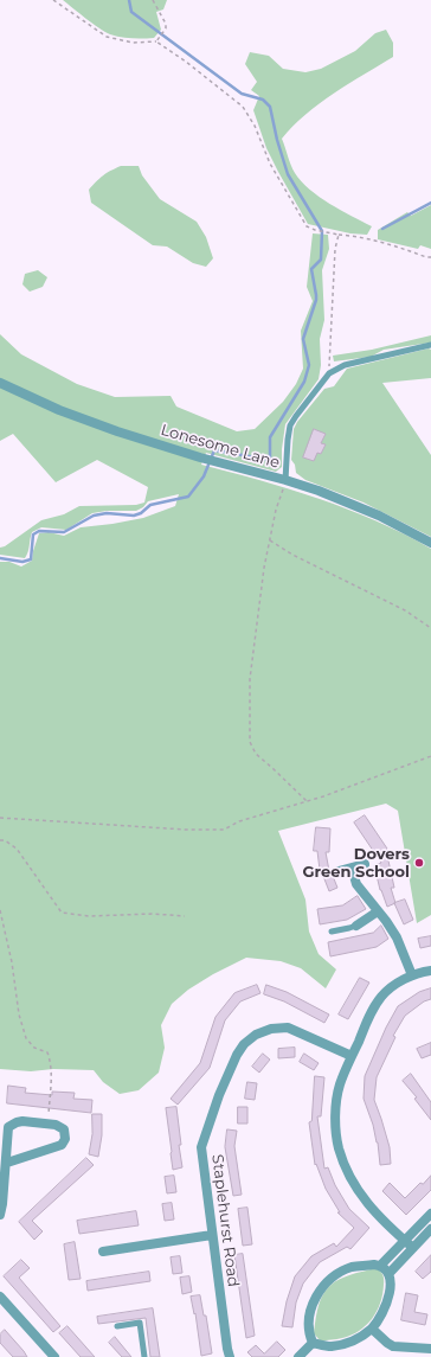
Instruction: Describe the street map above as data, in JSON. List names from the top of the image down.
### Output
{
  "streets": {
    "street": ["Lonesome Lane", "Staplehurst Road"]
  },
  "places": ["Dovers Green School"]
}
